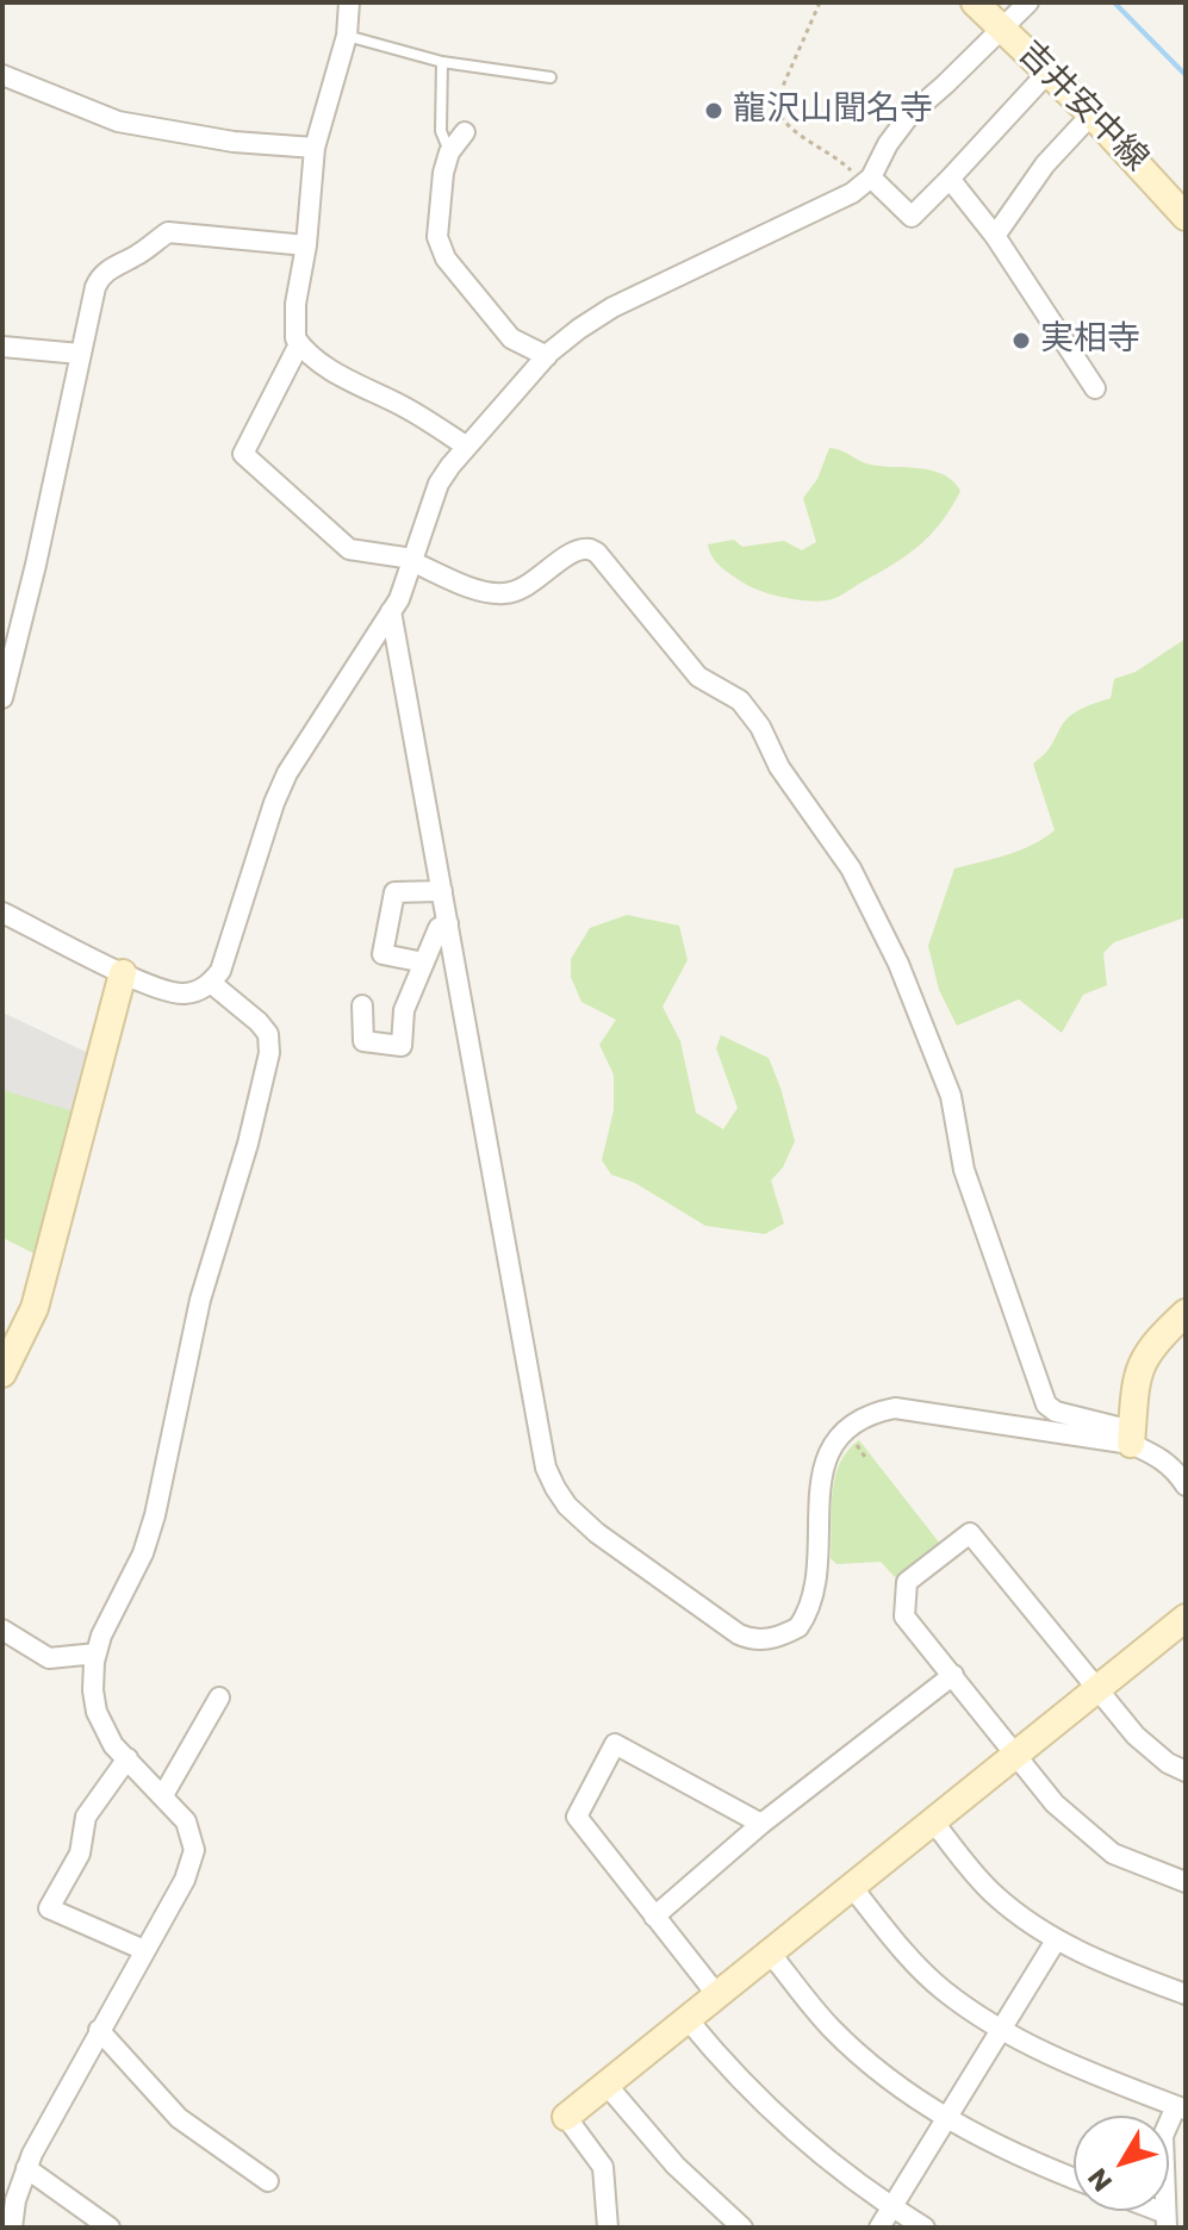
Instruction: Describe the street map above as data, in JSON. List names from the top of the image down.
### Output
{
  "streets": {
    "street": ["吉井安中線"]
  },
  "places": ["龍沢山聞名寺", "実相寺"],
  "north": "bottom left"
}
